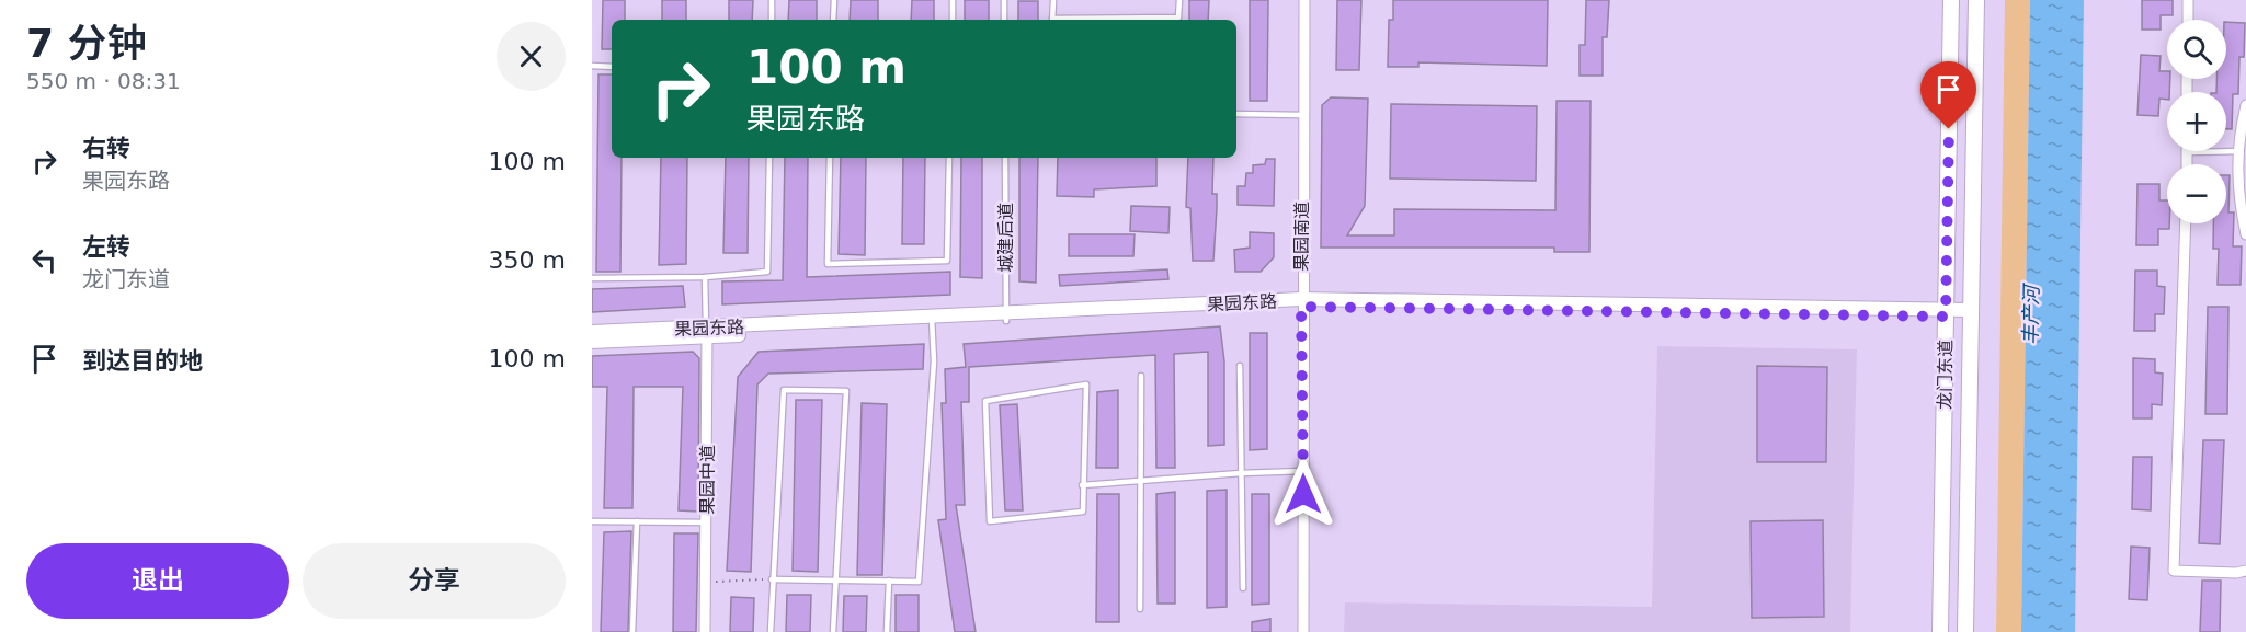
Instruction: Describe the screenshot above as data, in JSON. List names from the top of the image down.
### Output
{
  "streets": {
    "main road": ["龙门东道"],
    "street": ["果园南道", "果园东路", "果园中道"],
    "lane": ["城建后道"]
  },
  "crossings": [
    ["果园南道", "果园东路"],
    ["城建后道", "果园东路"],
    ["果园东路", "龙门东道"],
    ["果园东路", "果园中道"]
  ],
  "water": ["丰产河"],
  "page": {
    "heading": ["7 分钟", "550 m · 08:31"],
    "map_buttons": ["+", "−"],
    "turn": ["100 m", "果园东路"],
    "list": [
      {
        "name": "右转",
        "note": "果园东路",
        "value": "100 m"
      },
      {
        "name": "左转",
        "note": "龙门东道",
        "value": "350 m"
      },
      {
        "name": "到达目的地",
        "value": "100 m"
      }
    ],
    "buttons": ["退出", "分享"]
  }
}
